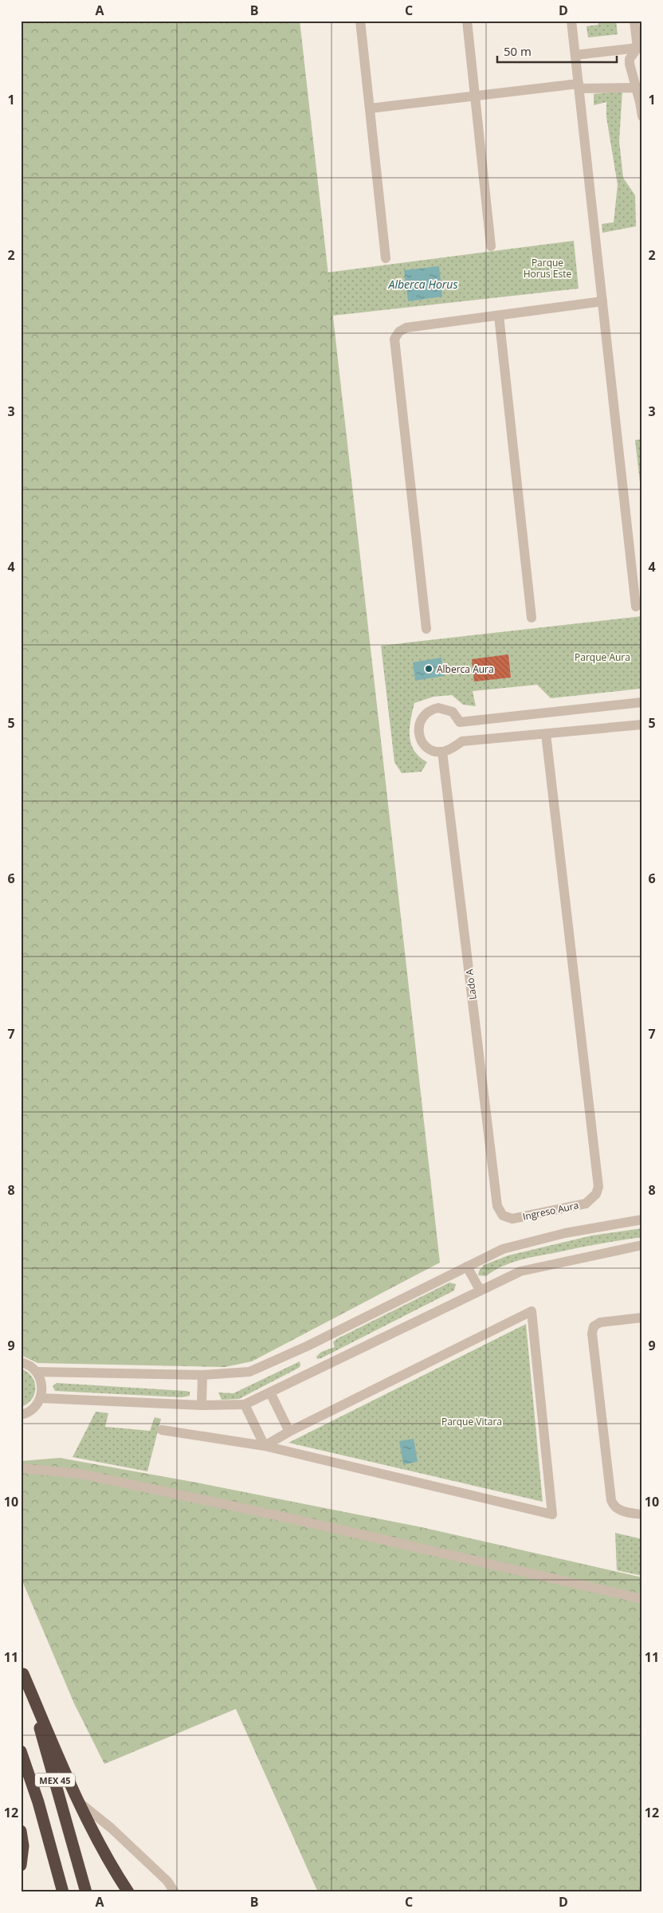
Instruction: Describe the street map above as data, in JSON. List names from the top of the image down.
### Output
{
  "streets": {
    "highway": ["MEX 45"],
    "street": ["Lado A", "Ingreso Aura"]
  },
  "crossings": [
    ["Lado A", "Ingreso Aura"]
  ],
  "water": ["Alberca Horus"],
  "parks": ["Parque Horus Este", "Parque Aura", "Parque Vitara"],
  "places": ["Alberca Aura"],
  "scale_bar": "50 m",
  "grid": {
    "columns": [
      "A",
      "B",
      "C",
      "D"
    ],
    "rows": [
      "1",
      "2",
      "3",
      "4",
      "5",
      "6",
      "7",
      "8",
      "9",
      "10",
      "11",
      "12"
    ]
  }
}
